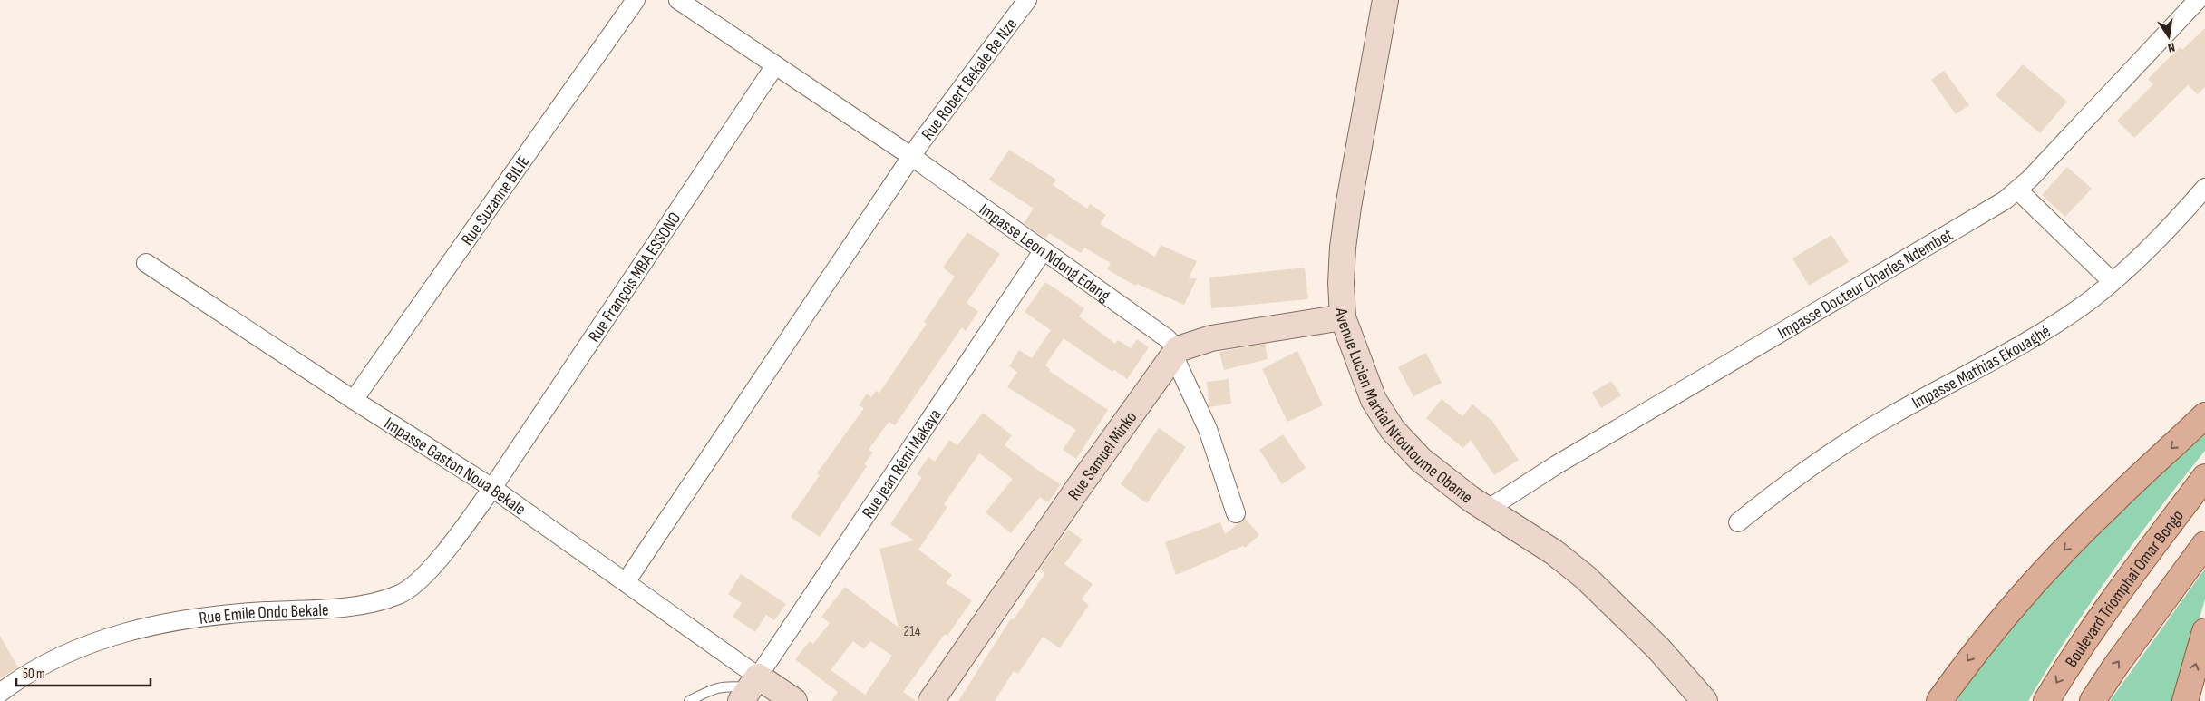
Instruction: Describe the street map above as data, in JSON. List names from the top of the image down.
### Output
{
  "streets": {
    "main road": ["Avenue Lucien Martial Ntoutoume Obame", "Rue Samuel Minko", "Boulevard Triomphal Omar Bongo"],
    "street": [
      "Rue Robert Bekale Be Nze",
      "Rue Suzanne BILIE",
      "Impasse Leon Ndong Edang",
      "Rue François MBA ESSONO",
      "Impasse Docteur Charles Ndembet",
      "Impasse Mathias Ekouaghé",
      "Rue Jean Rémi Makaya",
      "Impasse Gaston Noua Bekale",
      "Rue Emile Ondo Bekale"
    ]
  },
  "crossings": [
    ["Rue Robert Bekale Be Nze", "Impasse Leon Ndong Edang"],
    ["Rue Robert Bekale Be Nze", "Impasse Gaston Noua Bekale"],
    ["Rue Suzanne BILIE", "Impasse Gaston Noua Bekale"],
    ["Impasse Leon Ndong Edang", "Rue François MBA ESSONO"],
    ["Impasse Leon Ndong Edang", "Rue Samuel Minko"],
    ["Impasse Leon Ndong Edang", "Rue Jean Rémi Makaya"],
    ["Rue François MBA ESSONO", "Impasse Gaston Noua Bekale"],
    ["Rue François MBA ESSONO", "Rue Emile Ondo Bekale"],
    ["Impasse Docteur Charles Ndembet", "Avenue Lucien Martial Ntoutoume Obame"],
    ["Rue Jean Rémi Makaya", "Impasse Gaston Noua Bekale"],
    ["Impasse Gaston Noua Bekale", "Rue Emile Ondo Bekale"]
  ],
  "house_numbers": ["214"],
  "scale_bar": "50 m",
  "north": "bottom"
}
